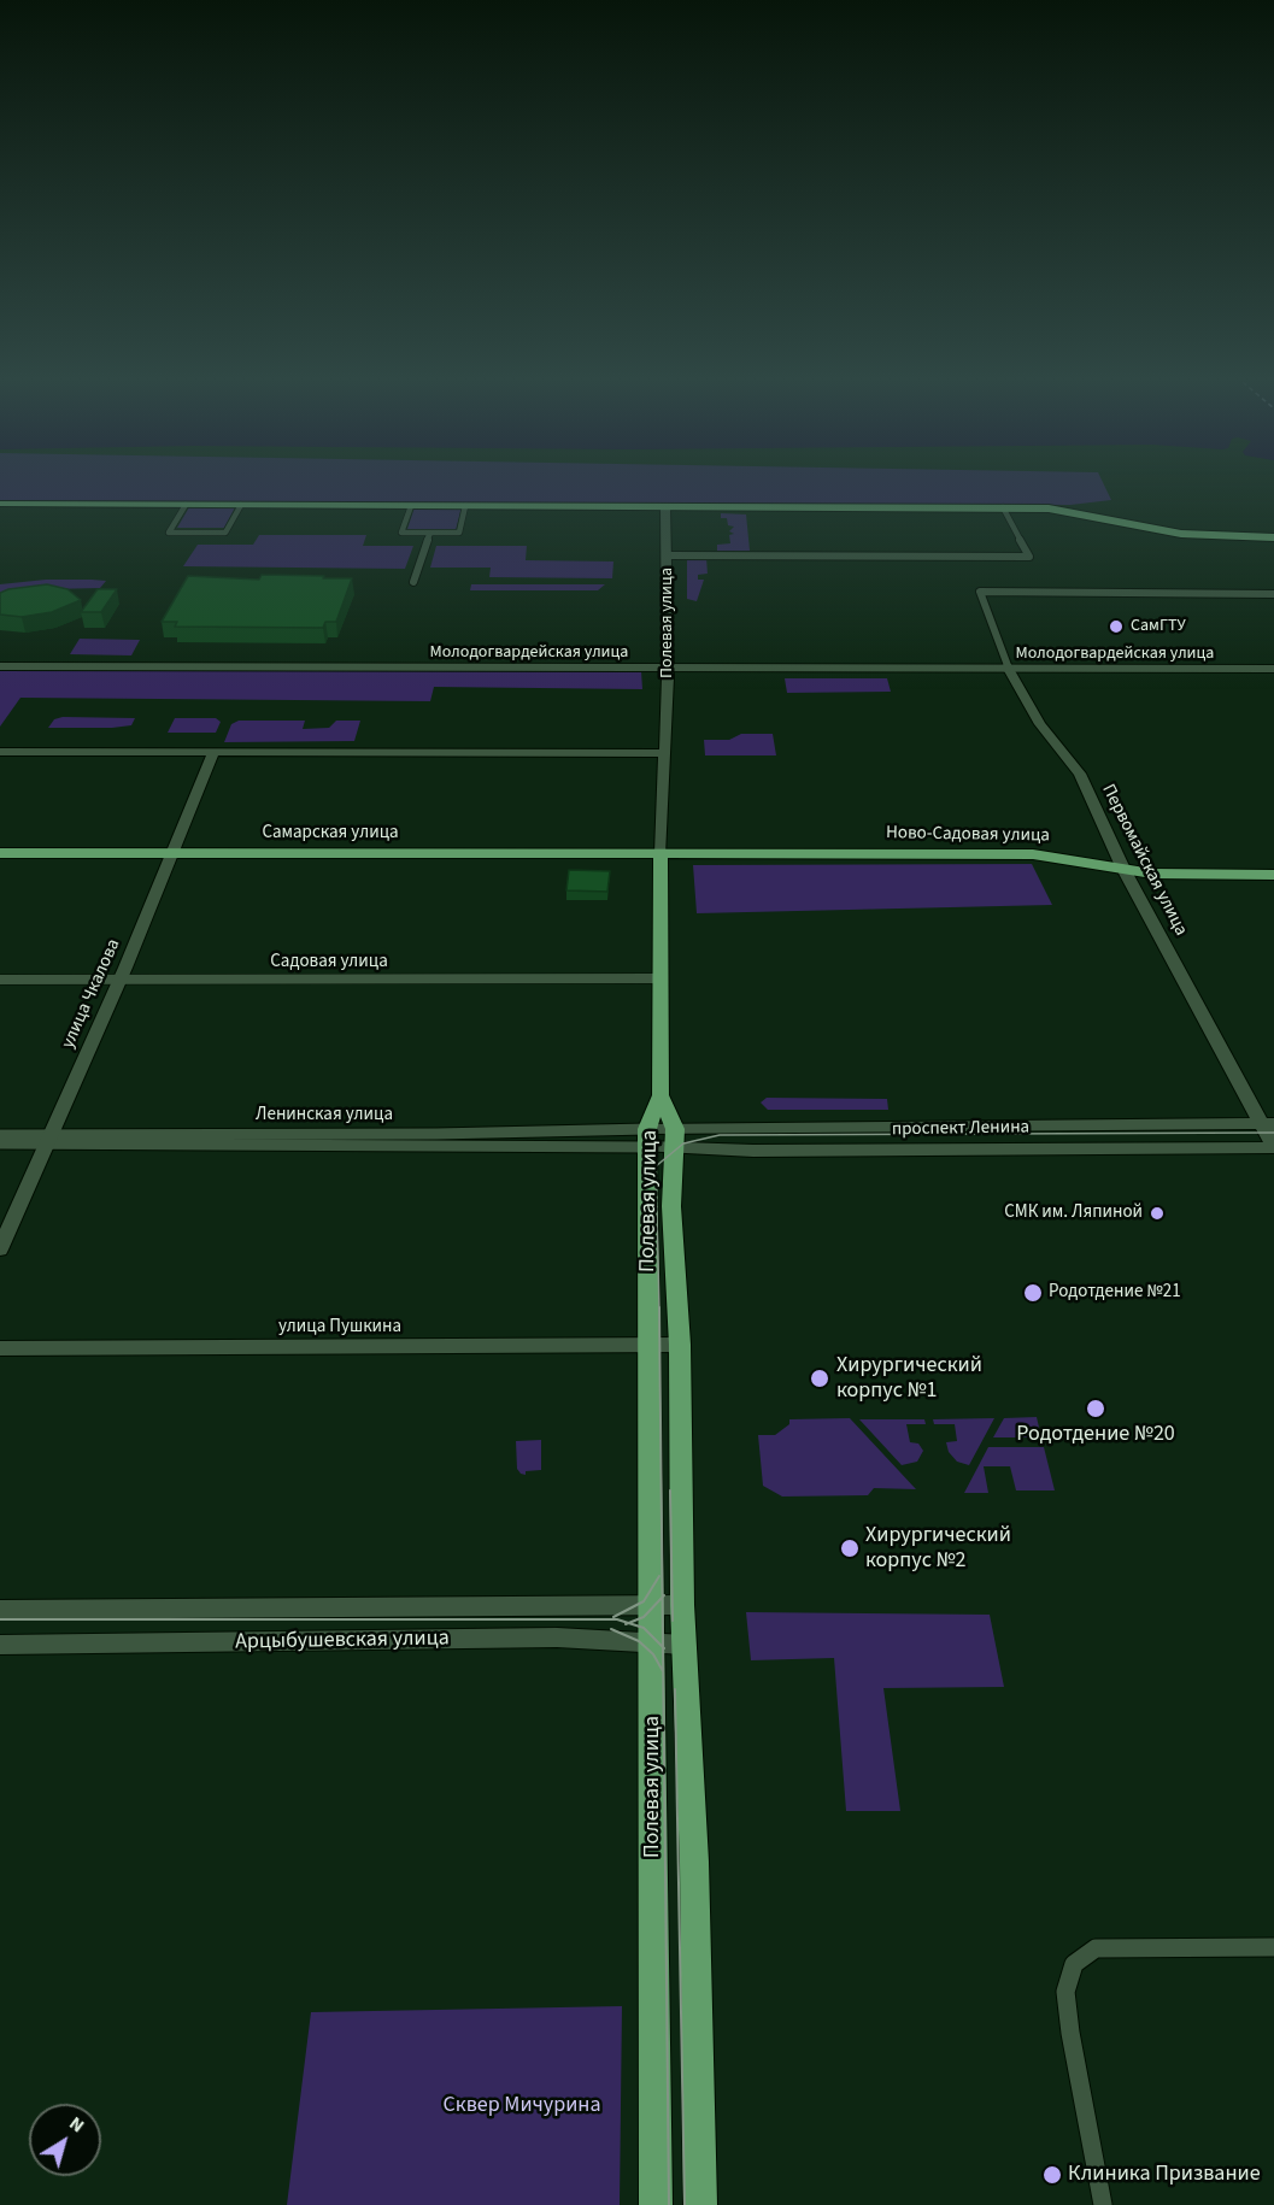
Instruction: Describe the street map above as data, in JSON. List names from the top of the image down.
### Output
{
  "streets": {
    "main road": ["Полевая улица", "Самарская улица", "Ново-Садовая улица"],
    "street": [
      "Молодогвардейская улица",
      "Первомайская улица",
      "Садовая улица",
      "улица Чкалова",
      "Ленинская улица",
      "проспект Ленина",
      "улица Пушкина",
      "Арцыбушевская улица"
    ]
  },
  "crossings": [
    ["Полевая улица", "Молодогвардейская улица"],
    ["Полевая улица", "Самарская улица"],
    ["Полевая улица", "Ново-Садовая улица"],
    ["Полевая улица", "Ленинская улица"],
    ["Полевая улица", "проспект Ленина"],
    ["Полевая улица", "улица Пушкина"],
    ["Полевая улица", "Арцыбушевская улица"],
    ["Молодогвардейская улица", "Первомайская улица"],
    ["Самарская улица", "Ново-Садовая улица"],
    ["Самарская улица", "улица Чкалова"],
    ["Ново-Садовая улица", "Первомайская улица"],
    ["Первомайская улица", "проспект Ленина"],
    ["Садовая улица", "улица Чкалова"],
    ["улица Чкалова", "Ленинская улица"],
    ["Ленинская улица", "проспект Ленина"]
  ],
  "parks": ["Сквер Мичурина"],
  "places": [
    "СамГТУ",
    "СМК им. Ляпиной",
    "Родотдение №21",
    "Хирургический корпус №1",
    "Родотдение №20",
    "Хирургический корпус №2",
    "Клиника Призвание"
  ],
  "north": "top right"
}
